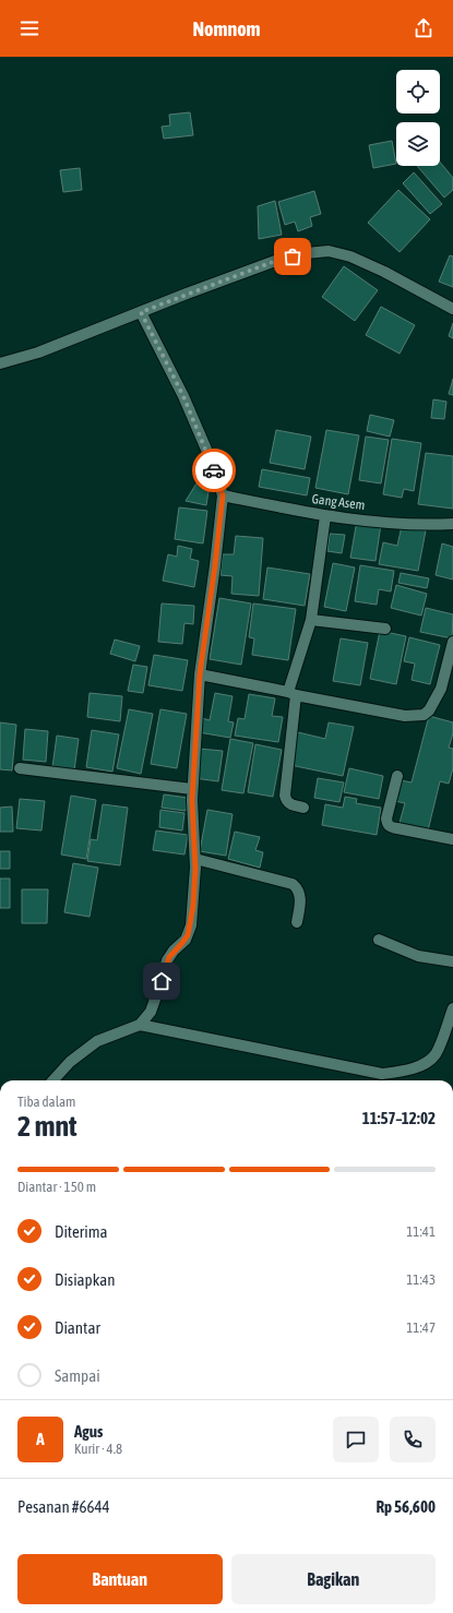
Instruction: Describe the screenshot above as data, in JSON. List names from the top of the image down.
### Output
{
  "streets": {
    "street": ["Gang Asem"]
  },
  "page": {
    "header": "Nomnom",
    "heading": ["2 mnt", "Tiba dalam", "11:57–12:02"],
    "panel": [
      "Agus",
      "Kurir · 4.8",
      "Pesanan #6644",
      "Rp 56,600"
    ],
    "bar": "Diantar · 150 m",
    "list": [
      ["Diterima", "11:41"],
      ["Disiapkan", "11:43"],
      ["Diantar", "11:47"],
      "Sampai"
    ],
    "round": "A",
    "buttons": ["Bantuan", "Bagikan"]
  }
}
